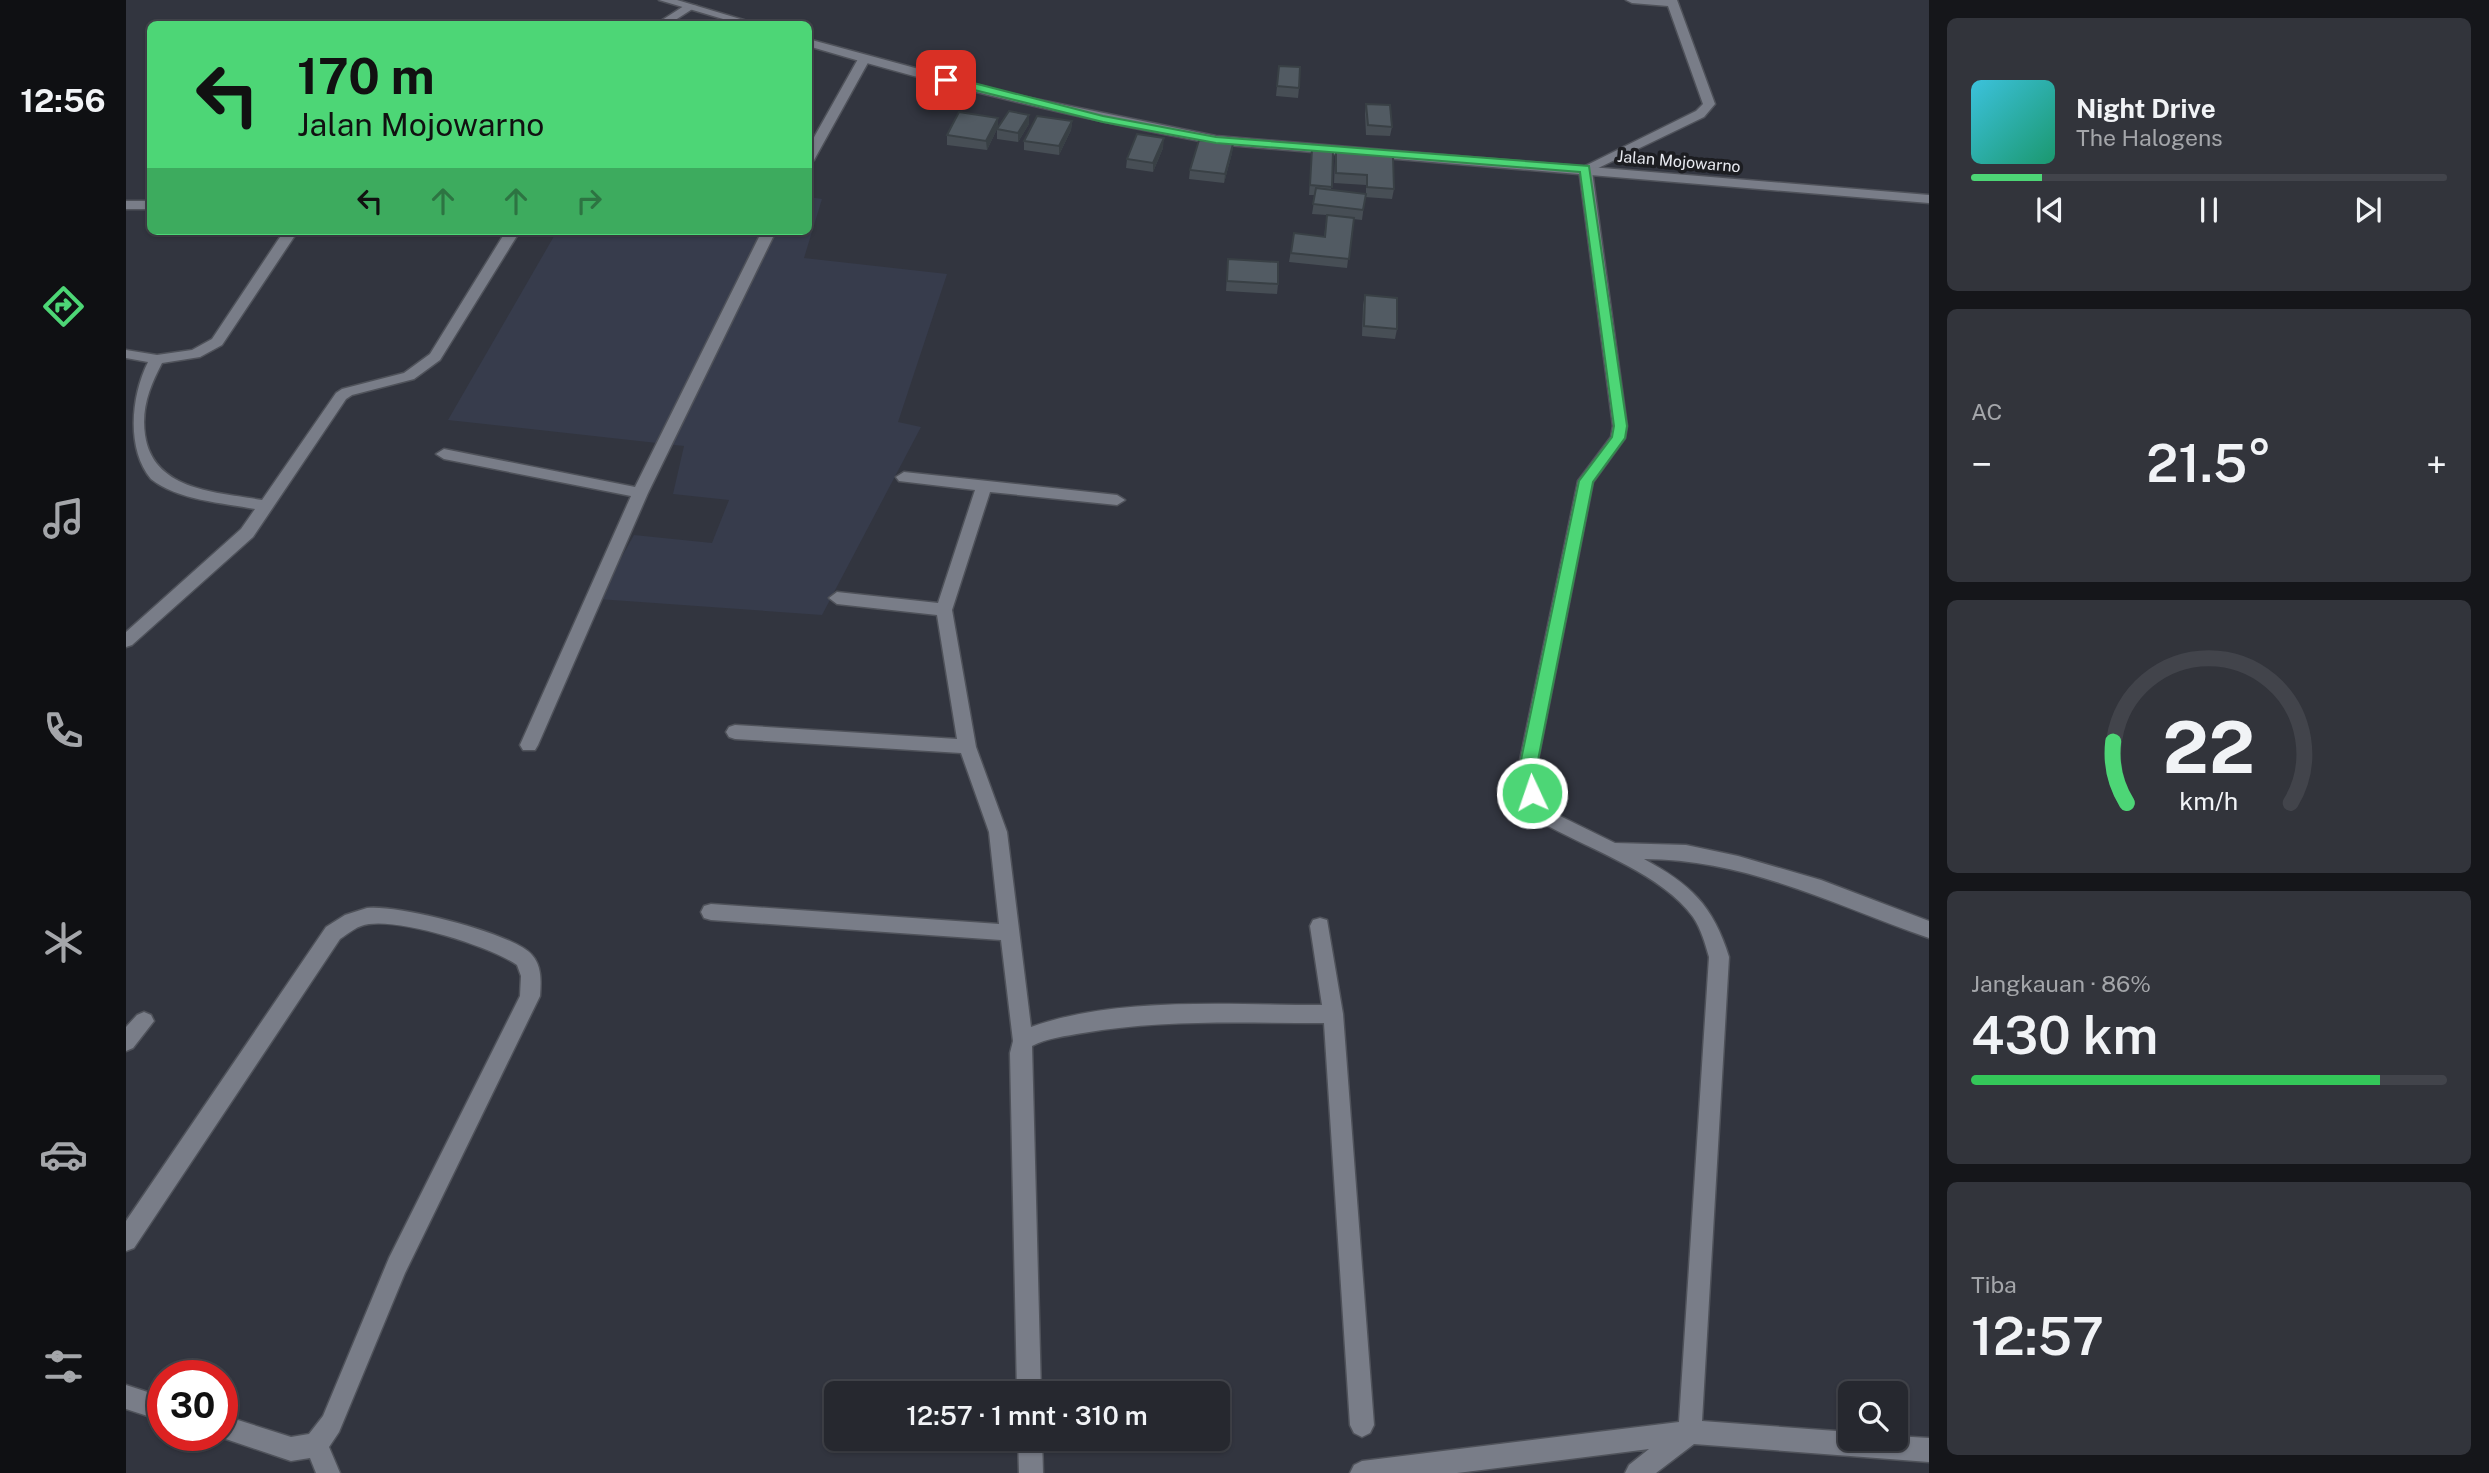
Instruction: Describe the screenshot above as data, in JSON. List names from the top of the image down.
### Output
{
  "streets": {
    "street": ["Jalan Mojowarno"]
  },
  "page": {
    "tabs": "12:56",
    "turn": ["170 m", "Jalan Mojowarno"],
    "song": ["Night Drive", "The Halogens"],
    "tile": [
      "AC",
      ["Jangkauan · 86%", "430 km"],
      ["Tiba", "12:57"]
    ],
    "heat": ["−", "21.5°", "+"],
    "limit": "30",
    "trip": "12:57 · 1 mnt · 310 m",
    "gauge": ["22", "km/h"]
  }
}
